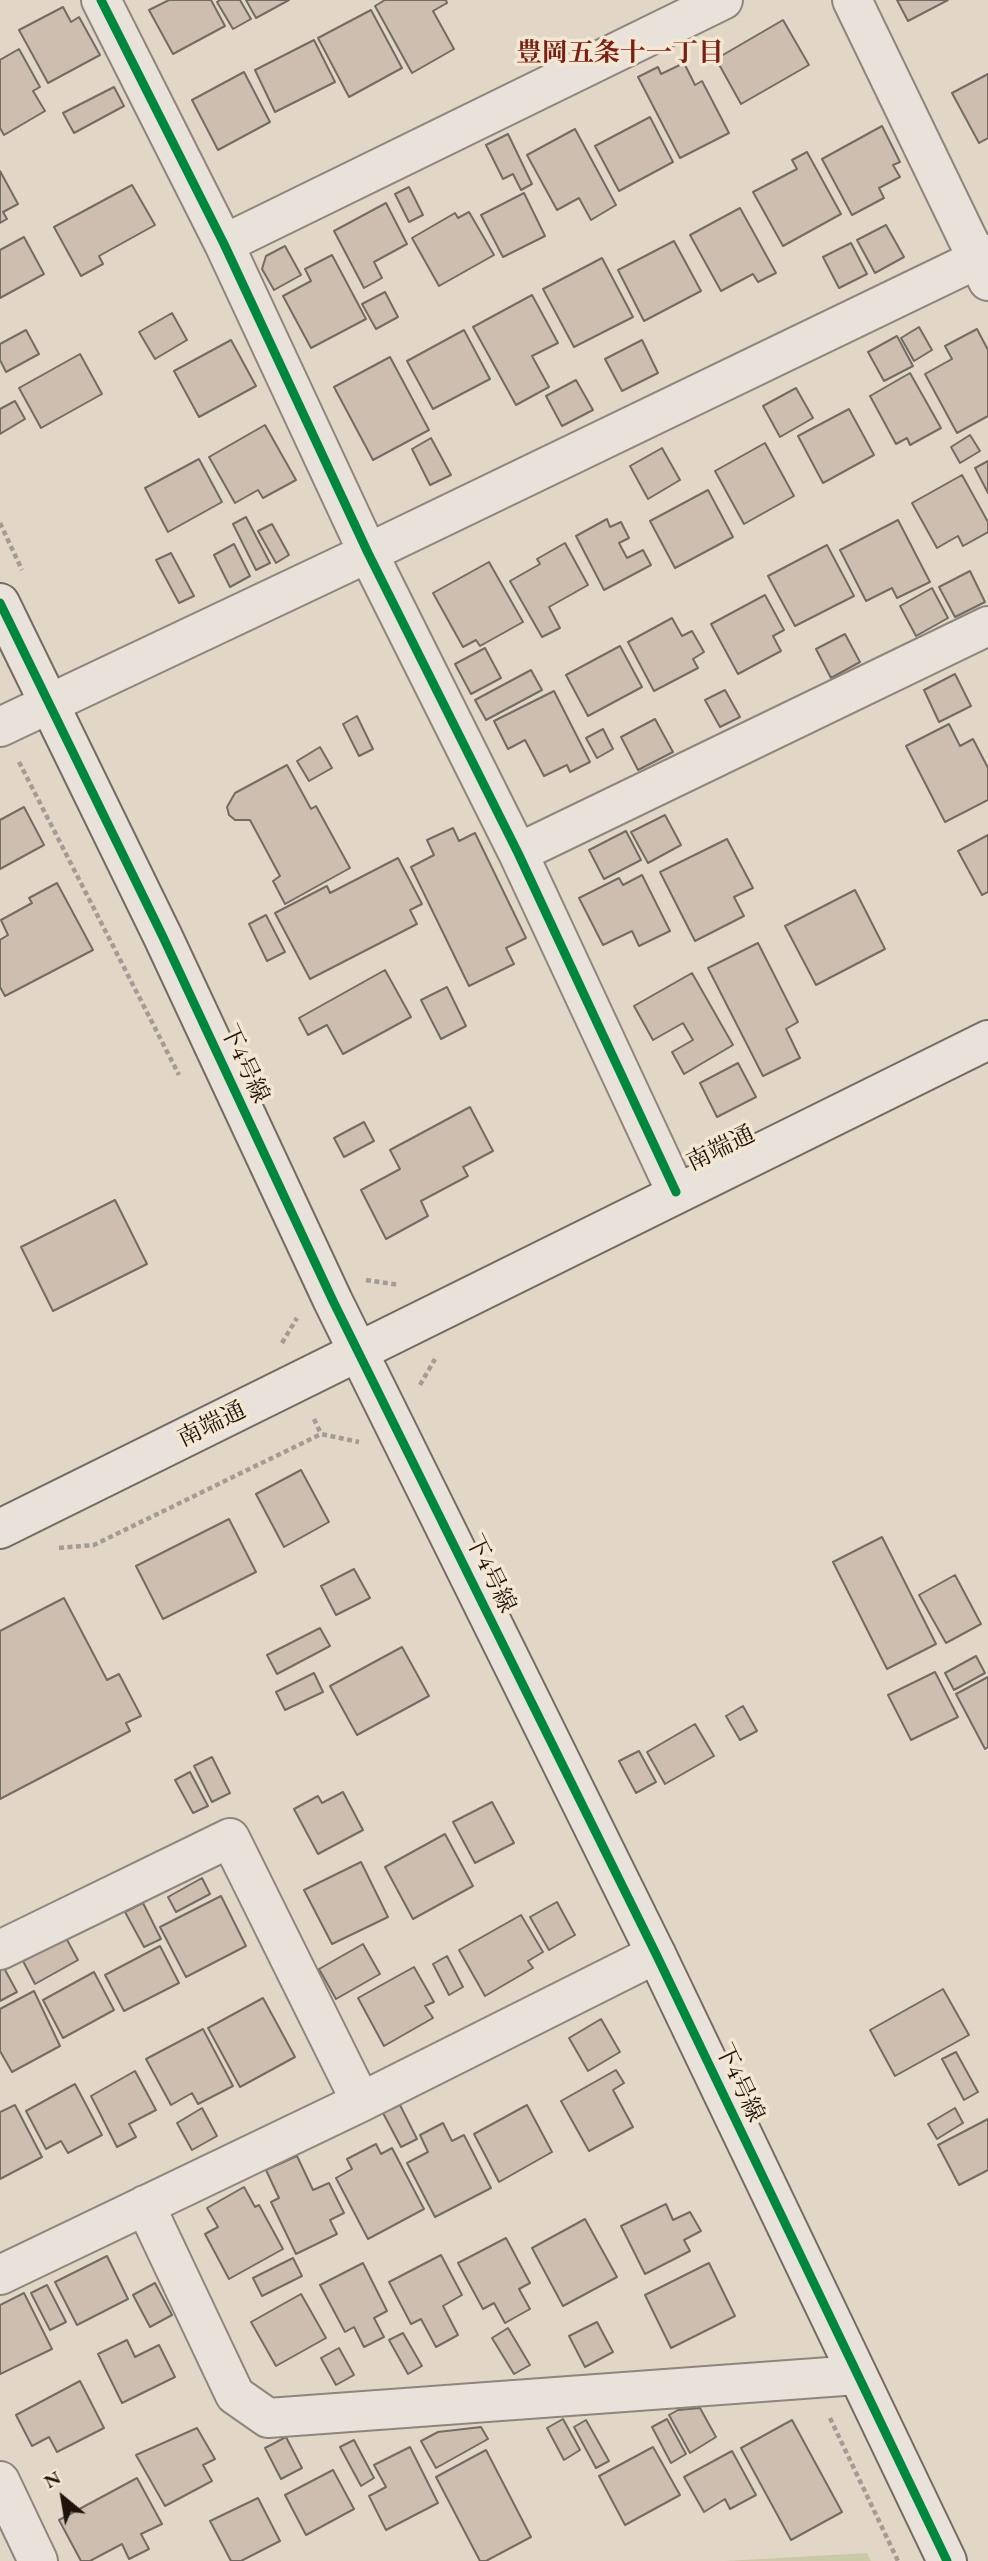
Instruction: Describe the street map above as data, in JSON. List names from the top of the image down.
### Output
{
  "streets": {
    "street": ["下4号線", "南端通"]
  },
  "crossings": [
    ["下4号線", "南端通"]
  ],
  "districts": ["豊岡五条十一丁目"],
  "north": "top left"
}
